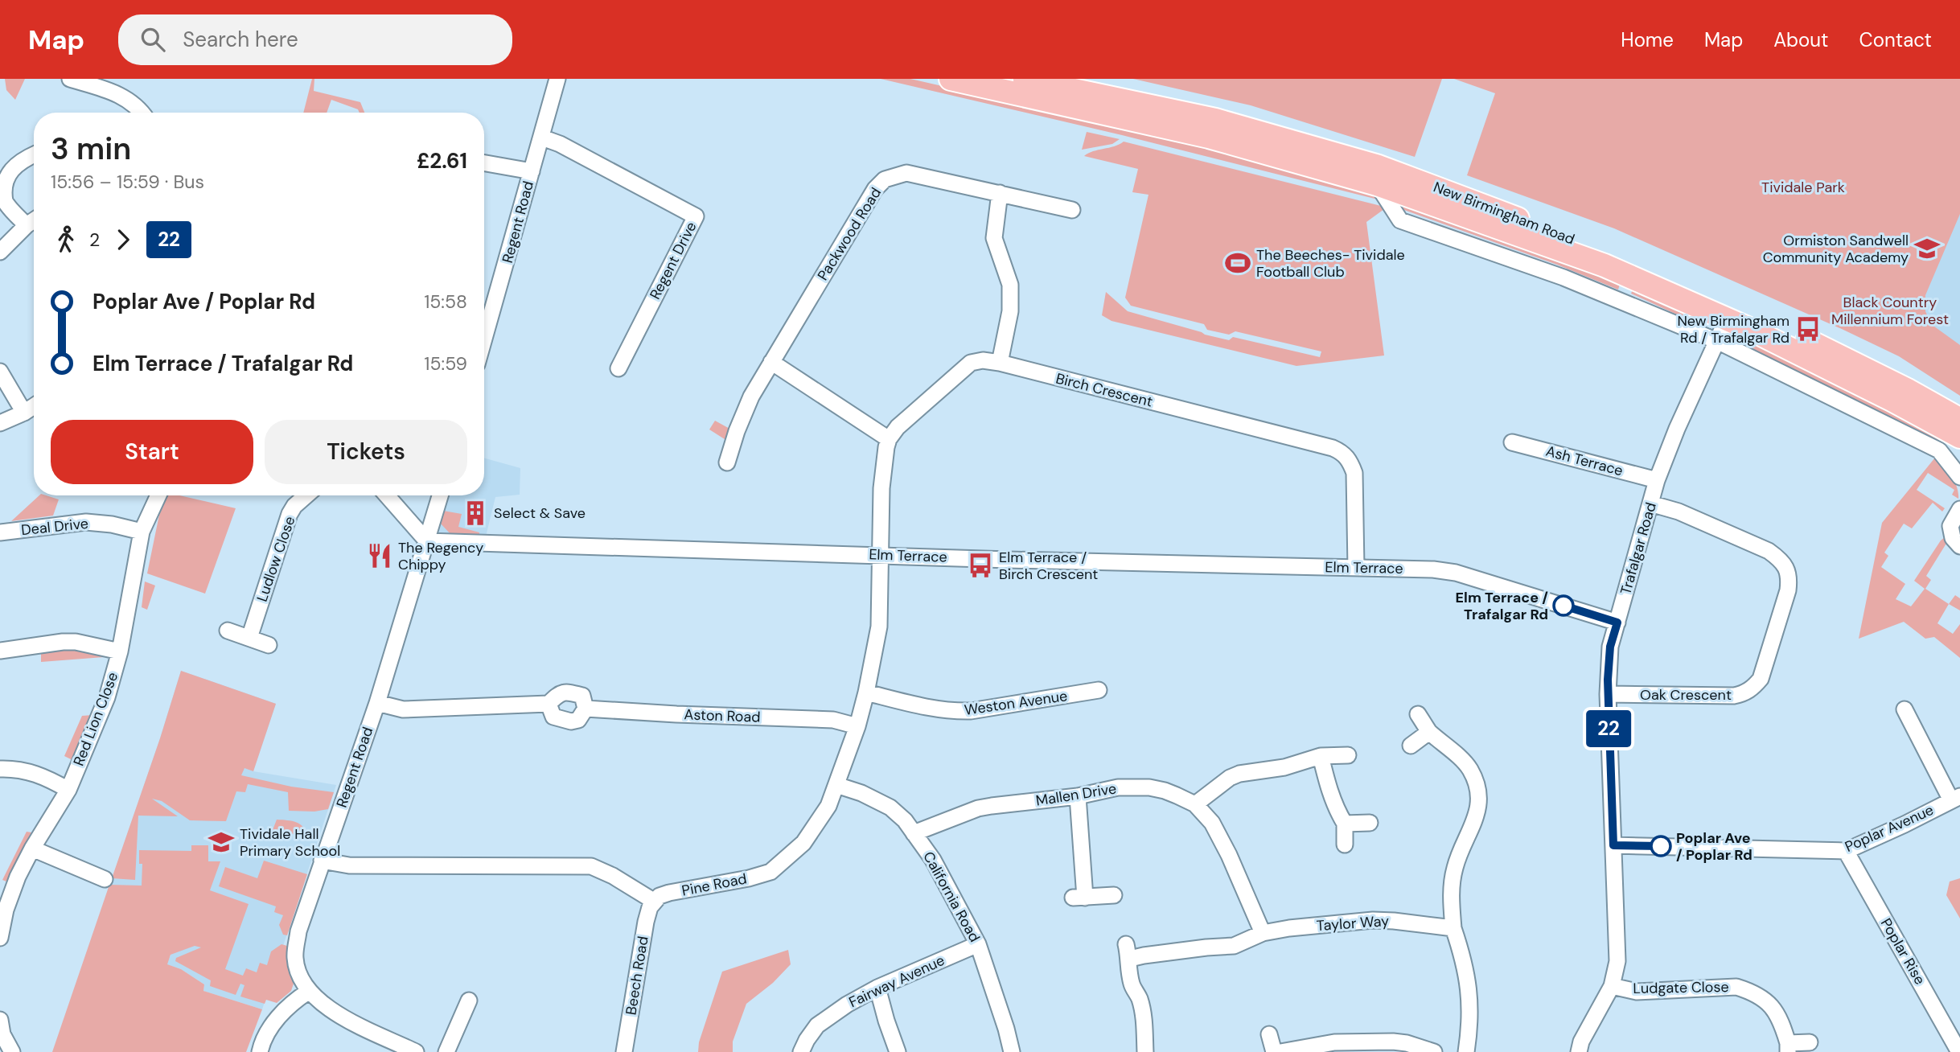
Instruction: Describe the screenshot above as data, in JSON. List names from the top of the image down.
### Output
{
  "streets": {
    "highway": ["New Birmingham Road"],
    "street": [
      "Regent Road",
      "Packwood Road",
      "Regent Drive",
      "Birch Crescent",
      "Ash Terrace",
      "Deal Drive",
      "Trafalgar Road",
      "Elm Terrace",
      "Ludlow Close",
      "Oak Crescent",
      "Weston Avenue",
      "Aston Road",
      "Red Lion Close",
      "Mallen Drive",
      "Poplar Avenue",
      "Pine Road",
      "California Road",
      "Taylor Way",
      "Poplar Rise",
      "Beech Road",
      "Fairway Avenue",
      "Ludgate Close"
    ]
  },
  "crossings": [
    ["New Birmingham Road", "Trafalgar Road"],
    ["Regent Road", "Regent Drive"],
    ["Regent Road", "Elm Terrace"],
    ["Birch Crescent", "Elm Terrace"],
    ["Ash Terrace", "Trafalgar Road"],
    ["Deal Drive", "Red Lion Close"],
    ["Trafalgar Road", "Elm Terrace"],
    ["Trafalgar Road", "Oak Crescent"],
    ["Trafalgar Road", "Poplar Avenue"],
    ["Trafalgar Road", "Ludgate Close"],
    ["Elm Terrace", "Pine Road"],
    ["Weston Avenue", "Pine Road"],
    ["Aston Road", "Pine Road"],
    ["Mallen Drive", "California Road"],
    ["Mallen Drive", "Taylor Way"],
    ["Poplar Avenue", "Poplar Rise"],
    ["Pine Road", "California Road"],
    ["Pine Road", "Beech Road"],
    ["California Road", "Fairway Avenue"]
  ],
  "parks": ["Tividale Park", "Black Country Millennium Forest"],
  "places": {
    "school or university": ["Ormiston Sandwell Community Academy", "Tividale Hall Primary School"],
    "sports": ["The Beeches- Tividale Football Club"],
    "bus stop": ["New Birmingham Rd / Trafalgar Rd", "Elm Terrace / Birch Crescent"],
    "building": ["Select & Save"],
    "restaurant": ["The Regency Chippy"],
    "other": ["Elm Terrace / Trafalgar Rd", "Poplar Ave / Poplar Rd"]
  },
  "lines": ["bus line 22"],
  "page": {
    "header": "Map",
    "search": "Search here",
    "nav": [
      "Home",
      "Map",
      "About",
      "Contact"
    ],
    "on_map": "22",
    "heading": ["3 min", "15:56 – 15:59 · Bus", "£2.61"],
    "legs": ["2", "22"],
    "list": [
      {
        "name": "Poplar Ave / Poplar Rd",
        "value": "15:58"
      },
      {
        "name": "Elm Terrace / Trafalgar Rd",
        "value": "15:59"
      }
    ],
    "buttons": ["Start", "Tickets"]
  }
}
